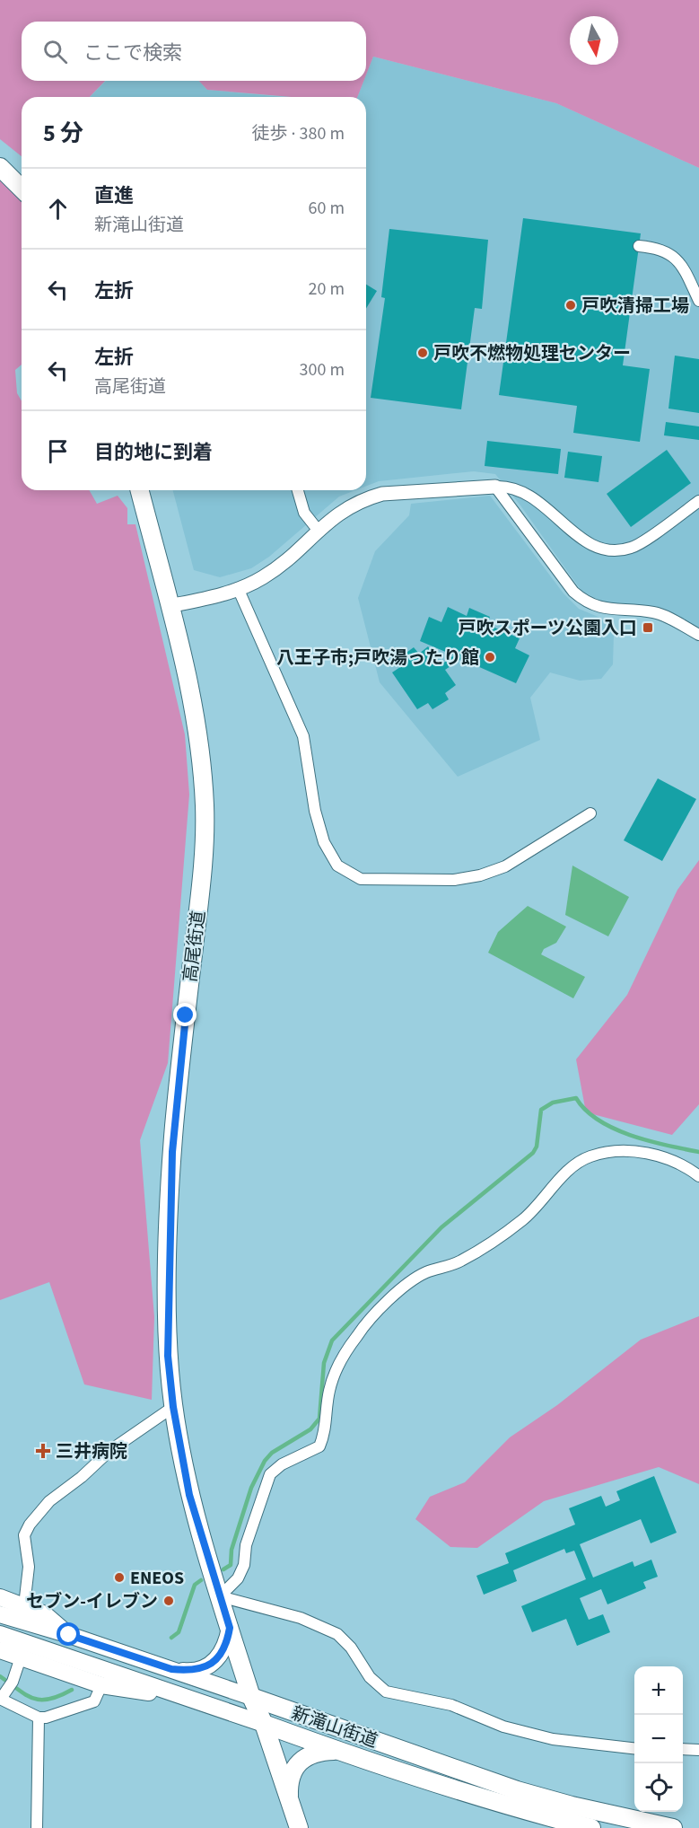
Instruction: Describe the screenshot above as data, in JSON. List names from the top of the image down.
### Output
{
  "streets": {
    "main road": ["高尾街道", "新滝山街道"]
  },
  "crossings": [
    ["高尾街道", "新滝山街道"]
  ],
  "places": {
    "other": [
      "戸吹清掃工場",
      "戸吹不燃物処理センター",
      "八王子市;戸吹湯ったり館",
      "ENEOS",
      "セブン-イレブン"
    ],
    "transit": ["戸吹スポーツ公園入口"],
    "health": ["三井病院"]
  },
  "north": "bottom",
  "page": {
    "search": "ここで検索",
    "heading": ["5 分", "徒歩 · 380 m"],
    "list": [
      ["直進", "新滝山街道", "60 m"],
      ["左折", "20 m"],
      ["左折", "高尾街道", "300 m"],
      "目的地に到着"
    ],
    "map_buttons": ["+", "−"]
  }
}
